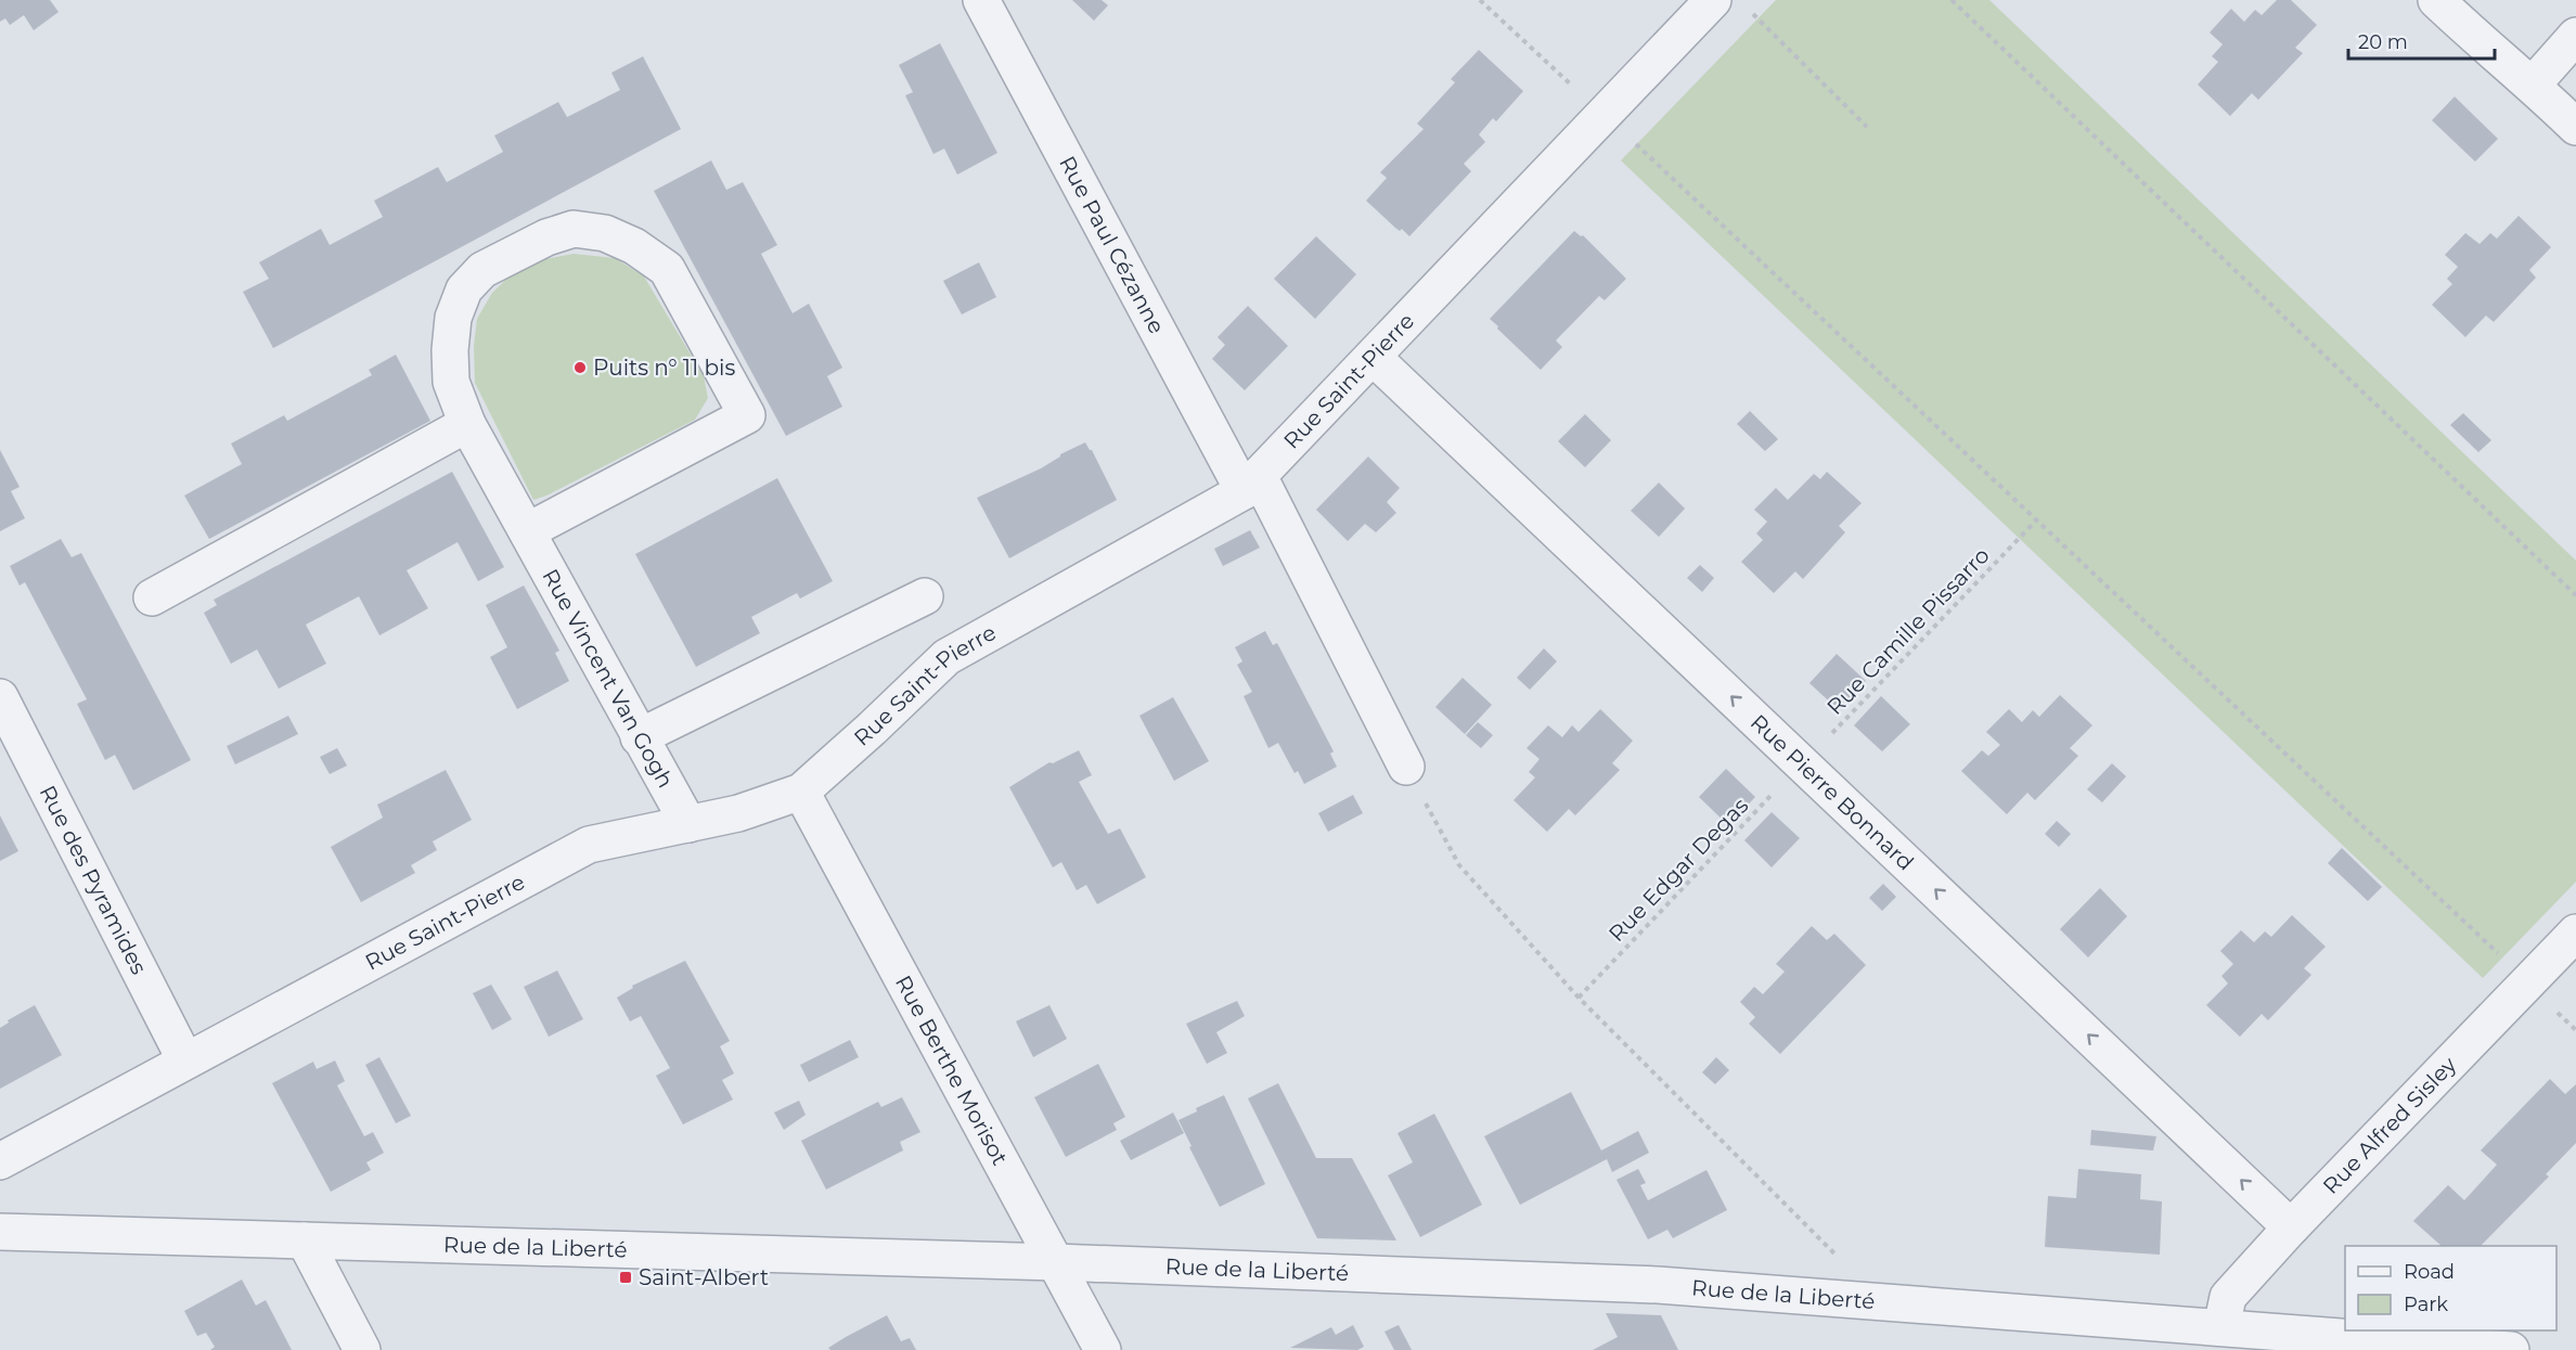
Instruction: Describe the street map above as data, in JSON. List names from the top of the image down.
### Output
{
  "streets": {
    "street": [
      "Rue Paul Cézanne",
      "Rue Saint-Pierre",
      "Rue Vincent Van Gogh",
      "Rue Pierre Bonnard",
      "Rue des Pyramides",
      "Rue Berthe Morisot",
      "Rue Alfred Sisley",
      "Rue de la Liberté"
    ],
    "path": ["Rue Camille Pissarro", "Rue Edgar Degas"]
  },
  "crossings": [
    ["Rue Paul Cézanne", "Rue Saint-Pierre"],
    ["Rue Saint-Pierre", "Rue Vincent Van Gogh"],
    ["Rue Saint-Pierre", "Rue Pierre Bonnard"],
    ["Rue Saint-Pierre", "Rue des Pyramides"],
    ["Rue Saint-Pierre", "Rue Berthe Morisot"],
    ["Rue Camille Pissarro", "Rue Pierre Bonnard"],
    ["Rue Camille Pissarro", "Rue Edgar Degas"],
    ["Rue Pierre Bonnard", "Rue Edgar Degas"],
    ["Rue Pierre Bonnard", "Rue Alfred Sisley"],
    ["Rue Berthe Morisot", "Rue de la Liberté"],
    ["Rue Alfred Sisley", "Rue de la Liberté"]
  ],
  "one_way": ["Rue Pierre Bonnard"],
  "places": {
    "other": ["Puits n° 11 bis"],
    "transit": ["Saint-Albert"]
  },
  "legend": ["Road", "Park"],
  "scale_bar": "20 m"
}
